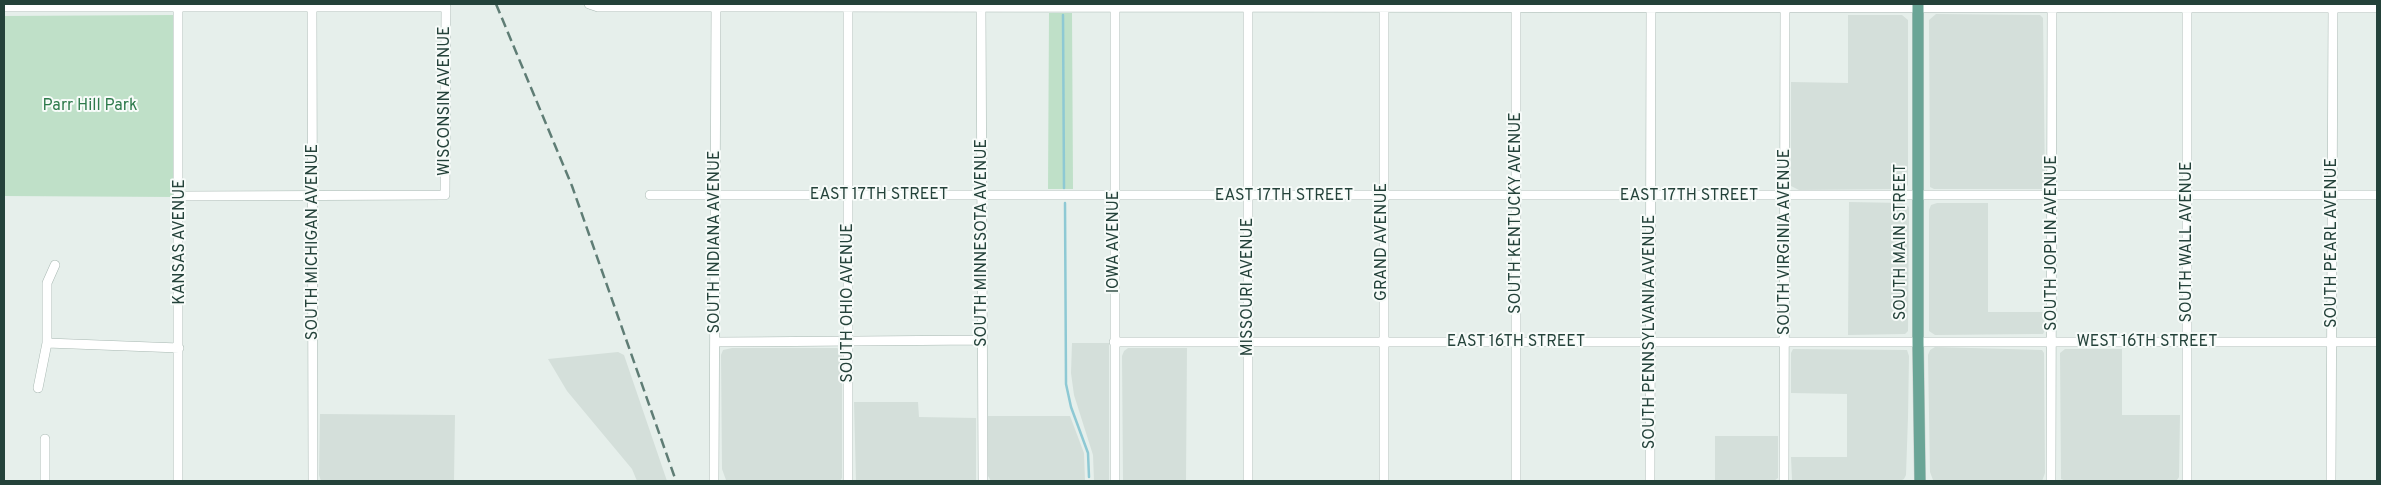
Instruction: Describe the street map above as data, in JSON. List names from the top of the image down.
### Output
{
  "streets": {
    "main road": ["SOUTH MAIN STREET"],
    "street": [
      "WISCONSIN AVENUE",
      "EAST 17TH STREET",
      "SOUTH KENTUCKY AVENUE",
      "KANSAS AVENUE",
      "SOUTH MICHIGAN AVENUE",
      "SOUTH INDIANA AVENUE",
      "IOWA AVENUE",
      "GRAND AVENUE",
      "SOUTH VIRGINIA AVENUE",
      "SOUTH WALL AVENUE",
      "SOUTH MINNESOTA AVENUE",
      "SOUTH JOPLIN AVENUE",
      "SOUTH PEARL AVENUE",
      "MISSOURI AVENUE",
      "SOUTH OHIO AVENUE",
      "SOUTH PENNSYLVANIA AVENUE",
      "EAST 16TH STREET",
      "WEST 16TH STREET"
    ]
  },
  "crossings": [
    ["WISCONSIN AVENUE", "SOUTH MICHIGAN AVENUE"],
    ["EAST 17TH STREET", "SOUTH KENTUCKY AVENUE"],
    ["EAST 17TH STREET", "SOUTH INDIANA AVENUE"],
    ["EAST 17TH STREET", "IOWA AVENUE"],
    ["EAST 17TH STREET", "GRAND AVENUE"],
    ["EAST 17TH STREET", "SOUTH VIRGINIA AVENUE"],
    ["EAST 17TH STREET", "SOUTH MAIN STREET"],
    ["EAST 17TH STREET", "SOUTH WALL AVENUE"],
    ["EAST 17TH STREET", "SOUTH MINNESOTA AVENUE"],
    ["EAST 17TH STREET", "SOUTH JOPLIN AVENUE"],
    ["EAST 17TH STREET", "SOUTH PEARL AVENUE"],
    ["EAST 17TH STREET", "MISSOURI AVENUE"],
    ["EAST 17TH STREET", "SOUTH OHIO AVENUE"],
    ["EAST 17TH STREET", "SOUTH PENNSYLVANIA AVENUE"],
    ["SOUTH KENTUCKY AVENUE", "EAST 16TH STREET"],
    ["IOWA AVENUE", "EAST 16TH STREET"],
    ["GRAND AVENUE", "EAST 16TH STREET"],
    ["SOUTH VIRGINIA AVENUE", "EAST 16TH STREET"],
    ["SOUTH MAIN STREET", "EAST 16TH STREET"],
    ["SOUTH MAIN STREET", "WEST 16TH STREET"],
    ["SOUTH WALL AVENUE", "WEST 16TH STREET"],
    ["SOUTH JOPLIN AVENUE", "WEST 16TH STREET"],
    ["SOUTH PEARL AVENUE", "WEST 16TH STREET"],
    ["MISSOURI AVENUE", "EAST 16TH STREET"],
    ["SOUTH PENNSYLVANIA AVENUE", "EAST 16TH STREET"],
    ["EAST 16TH STREET", "WEST 16TH STREET"]
  ],
  "parks": ["Parr Hill Park"]
}
